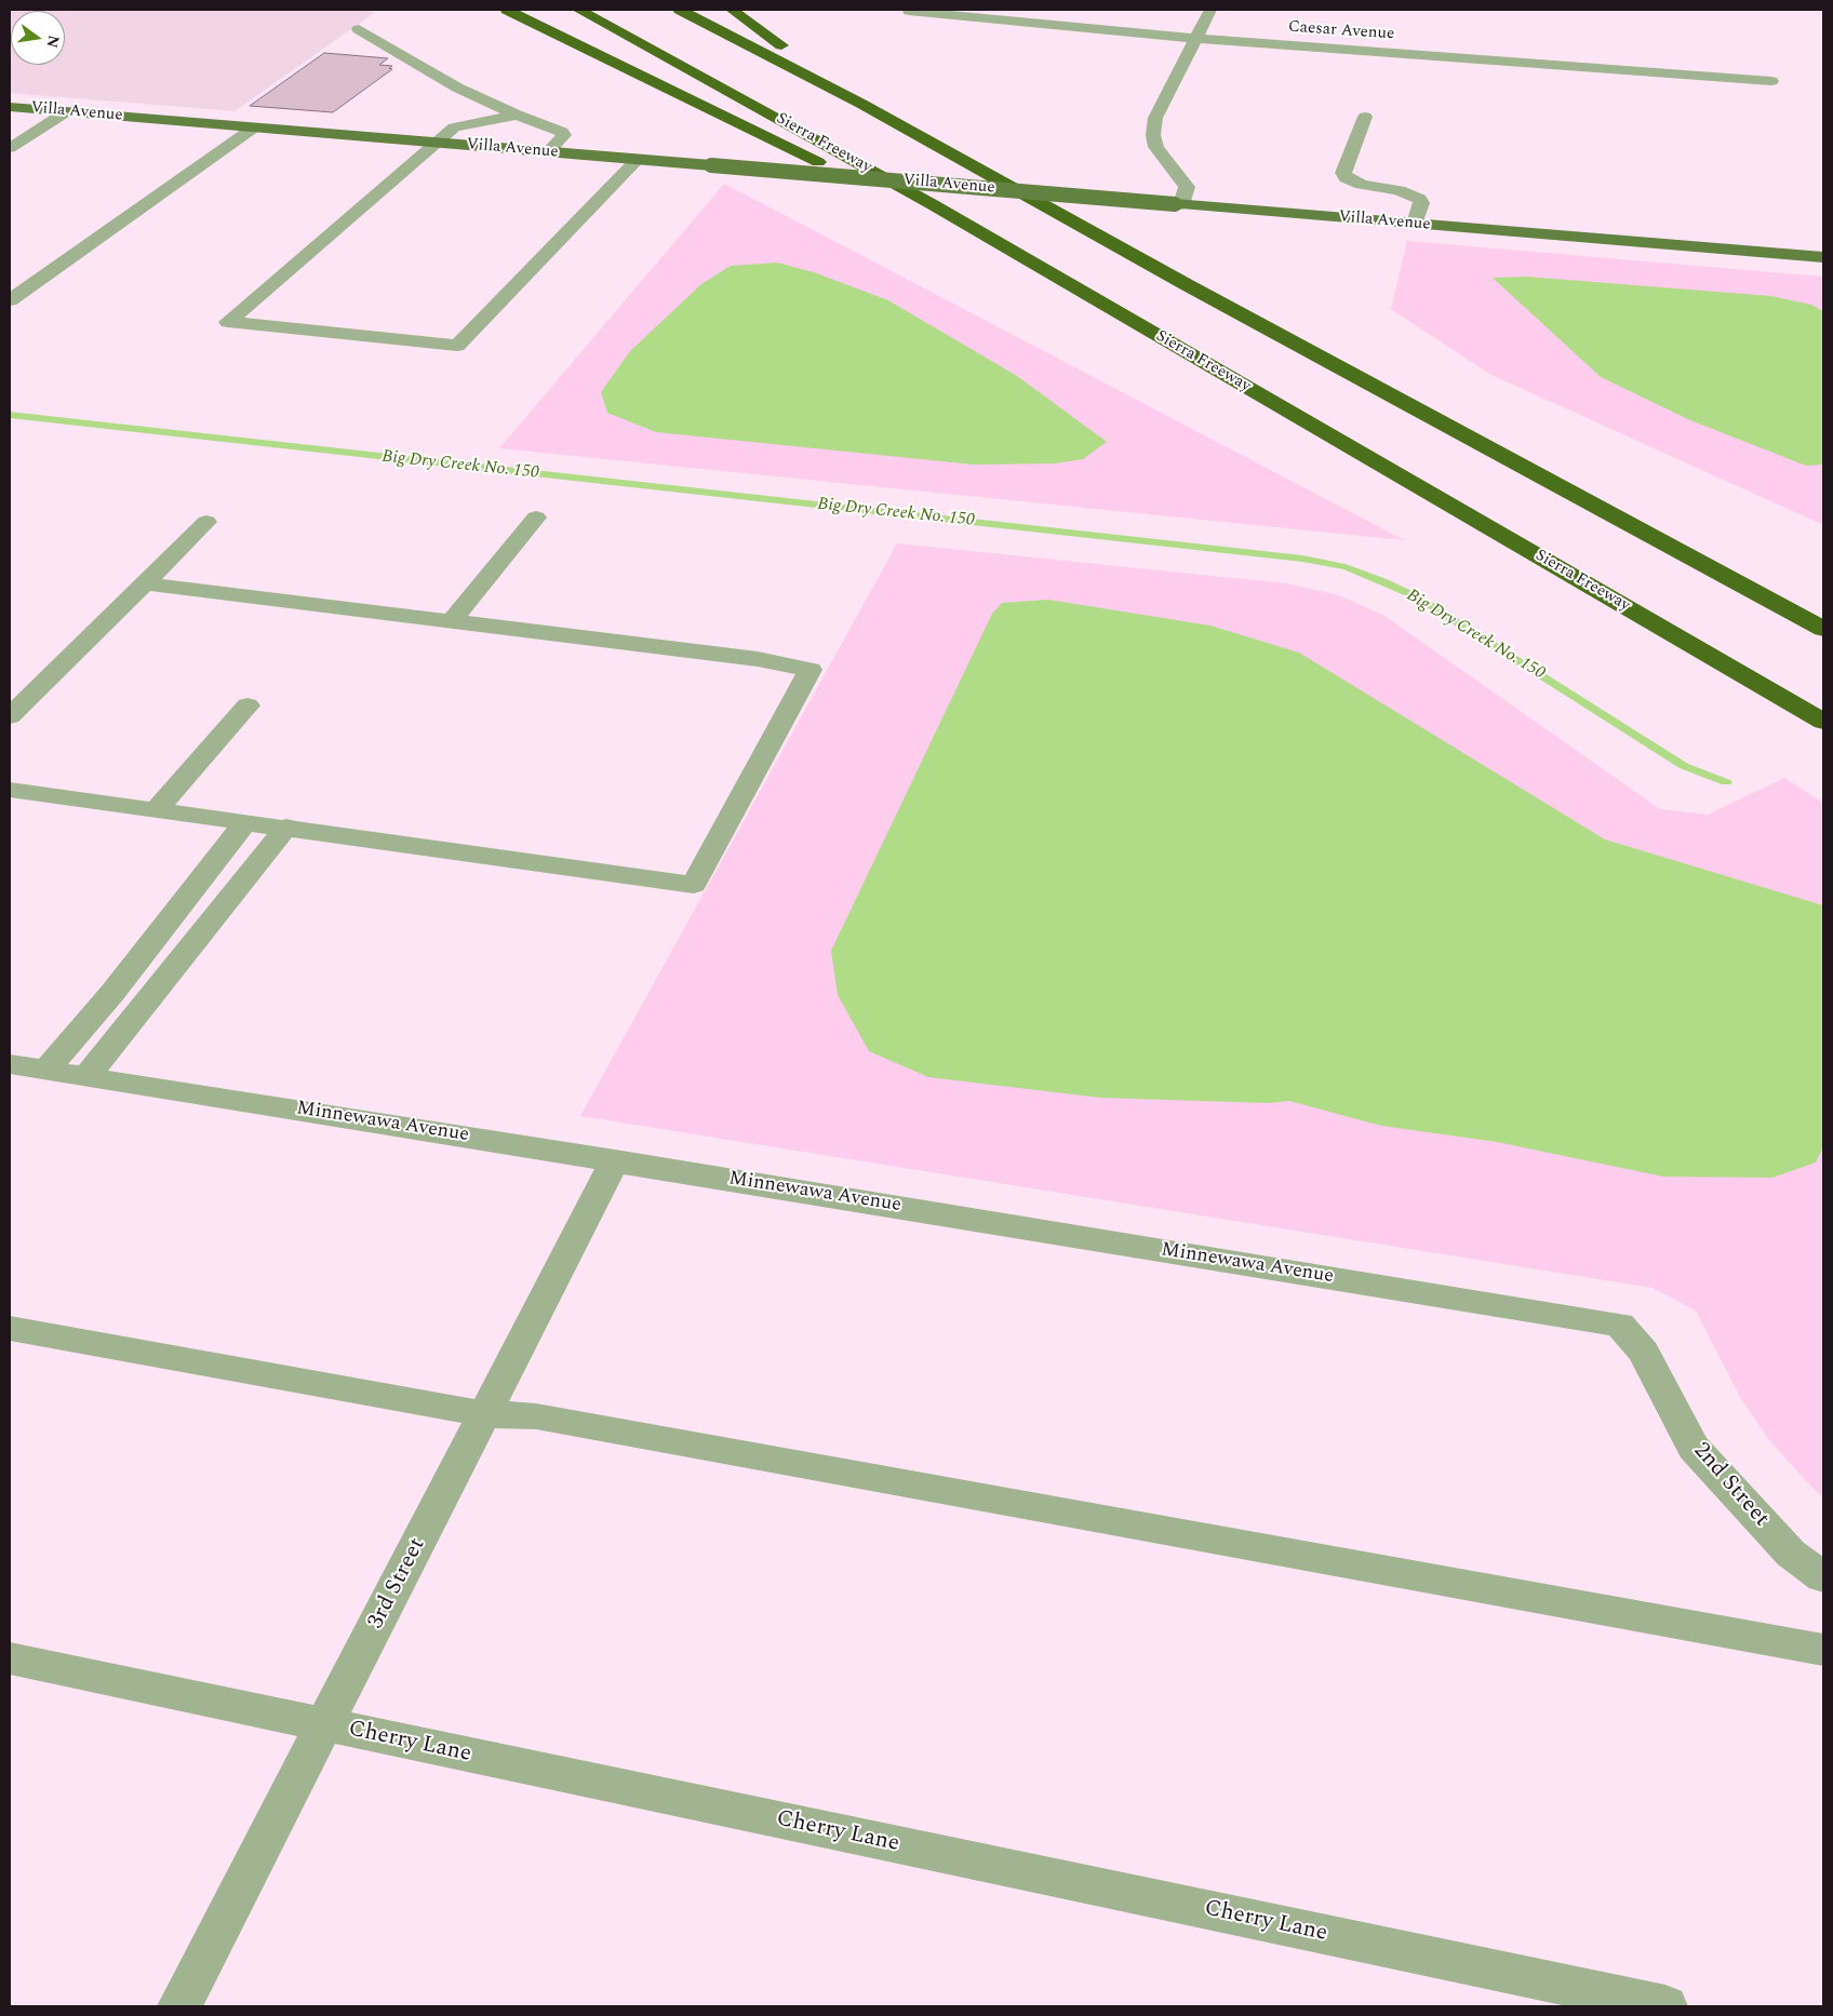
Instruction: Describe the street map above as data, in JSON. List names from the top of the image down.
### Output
{
  "streets": {
    "highway": ["Sierra Freeway"],
    "main road": ["Villa Avenue"],
    "street": [
      "Caesar Avenue",
      "Minnewawa Avenue",
      "2nd Street",
      "3rd Street",
      "Cherry Lane"
    ]
  },
  "crossings": [
    ["Minnewawa Avenue", "2nd Street"],
    ["Minnewawa Avenue", "3rd Street"],
    ["3rd Street", "Cherry Lane"]
  ],
  "water": ["Big Dry Creek No. 150"],
  "north": "right"
}
